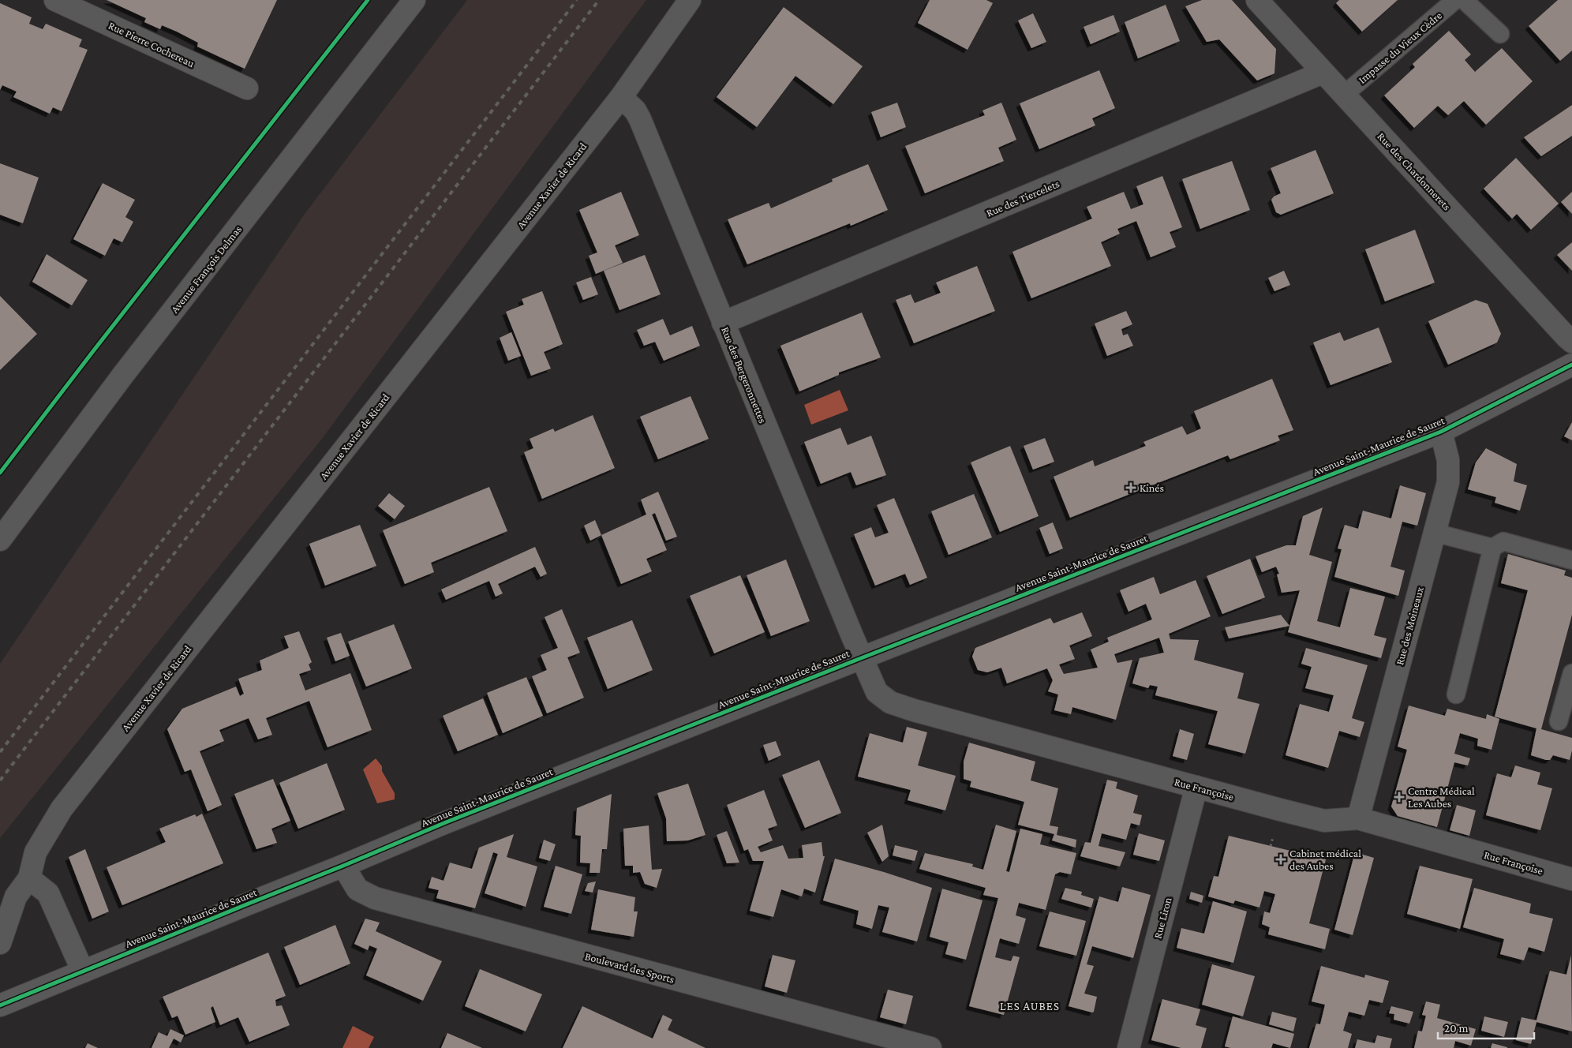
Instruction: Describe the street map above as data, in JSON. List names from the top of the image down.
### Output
{
  "streets": {
    "street": [
      "Rue Pierre Cochereau",
      "Rue des Chardonnerets",
      "Avenue Xavier de Ricard",
      "Rue des Tiercelets",
      "Avenue François Delmas",
      "Rue des Bergeronnettes",
      "Avenue Saint-Maurice de Sauret",
      "Rue des Moineaux",
      "Rue Françoise",
      "Rue Liron",
      "Boulevard des Sports"
    ],
    "lane": ["Impasse du Vieux Cèdre"]
  },
  "crossings": [
    ["Impasse du Vieux Cèdre", "Rue des Chardonnerets"],
    ["Rue des Chardonnerets", "Rue des Tiercelets"],
    ["Avenue Xavier de Ricard", "Rue des Bergeronnettes"],
    ["Rue des Tiercelets", "Rue des Bergeronnettes"],
    ["Rue des Bergeronnettes", "Avenue Saint-Maurice de Sauret"],
    ["Rue des Bergeronnettes", "Rue Françoise"],
    ["Avenue Saint-Maurice de Sauret", "Rue des Moineaux"],
    ["Avenue Saint-Maurice de Sauret", "Rue Françoise"],
    ["Avenue Saint-Maurice de Sauret", "Boulevard des Sports"],
    ["Rue des Moineaux", "Rue Françoise"],
    ["Rue Françoise", "Rue Liron"]
  ],
  "districts": ["LES AUBES"],
  "places": {
    "health": ["Kinés", "Centre Médical Les Aubes", "Cabinet médical des Aubes"]
  },
  "scale_bar": "20 m"
}
